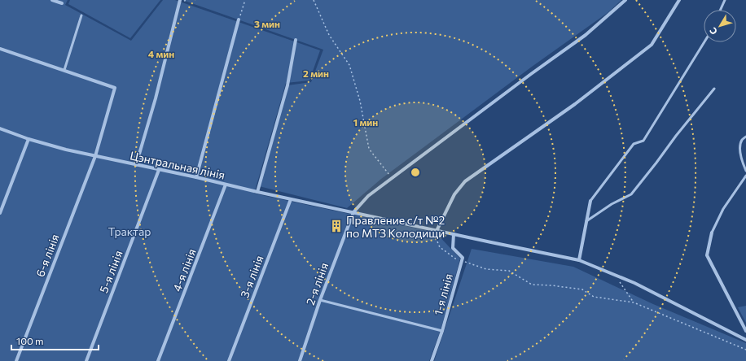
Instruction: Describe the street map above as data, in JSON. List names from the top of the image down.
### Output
{
  "streets": {
    "street": [
      "Цэнтральная лінія",
      "6-я лінія",
      "4-я лінія",
      "5-я лінія",
      "3-я лінія",
      "2-я лінія",
      "1-я лінія"
    ]
  },
  "crossings": [
    ["Цэнтральная лінія", "6-я лінія"],
    ["Цэнтральная лінія", "4-я лінія"],
    ["Цэнтральная лінія", "5-я лінія"],
    ["Цэнтральная лінія", "3-я лінія"],
    ["Цэнтральная лінія", "2-я лінія"],
    ["Цэнтральная лінія", "1-я лінія"]
  ],
  "parks": ["Трактар"],
  "places": {
    "building": ["Правление с/т №2 по МТЗ Колодищи"]
  },
  "scale_bar": "100 m",
  "north": "bottom left",
  "rings": [
    "3 мин",
    "4 мин",
    "2 мин",
    "1 мин"
  ]
}
